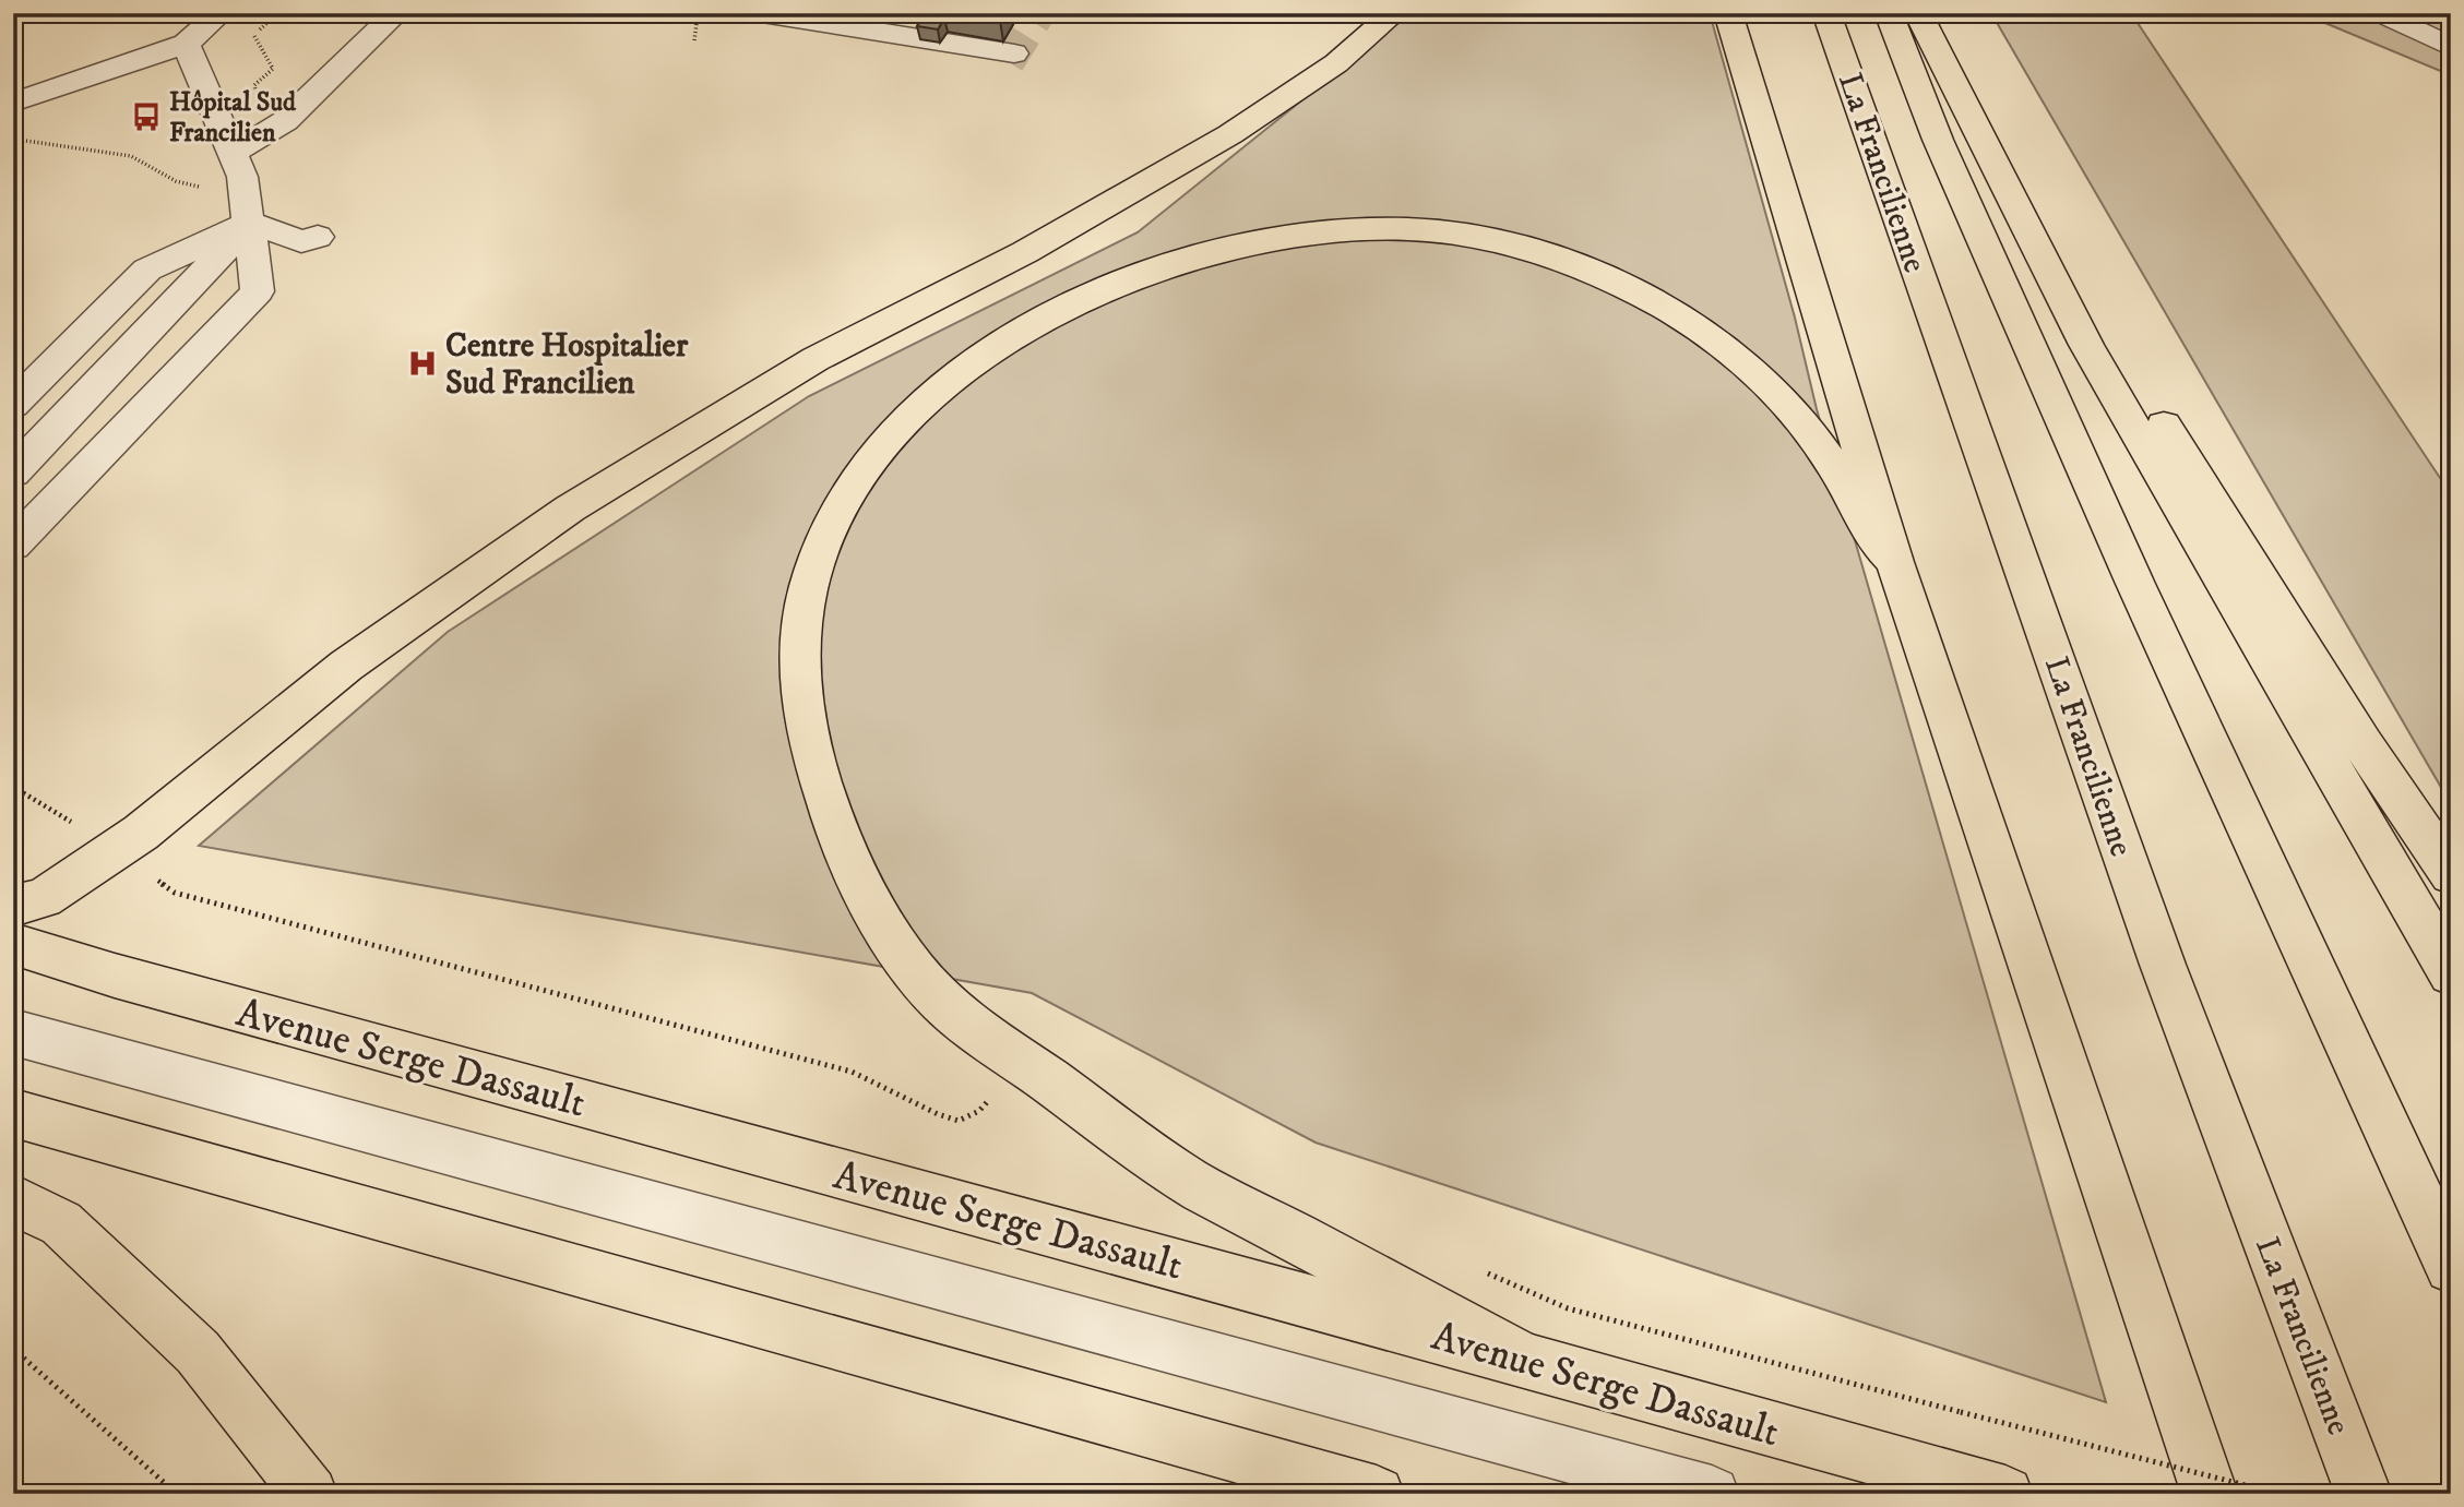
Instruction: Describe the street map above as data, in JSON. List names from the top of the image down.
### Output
{
  "streets": {
    "main road": ["La Francilienne", "Avenue Serge Dassault"]
  },
  "places": {
    "bus stop": ["Hôpital Sud Francilien"],
    "hospital": ["Centre Hospitalier Sud Francilien"]
  }
}
